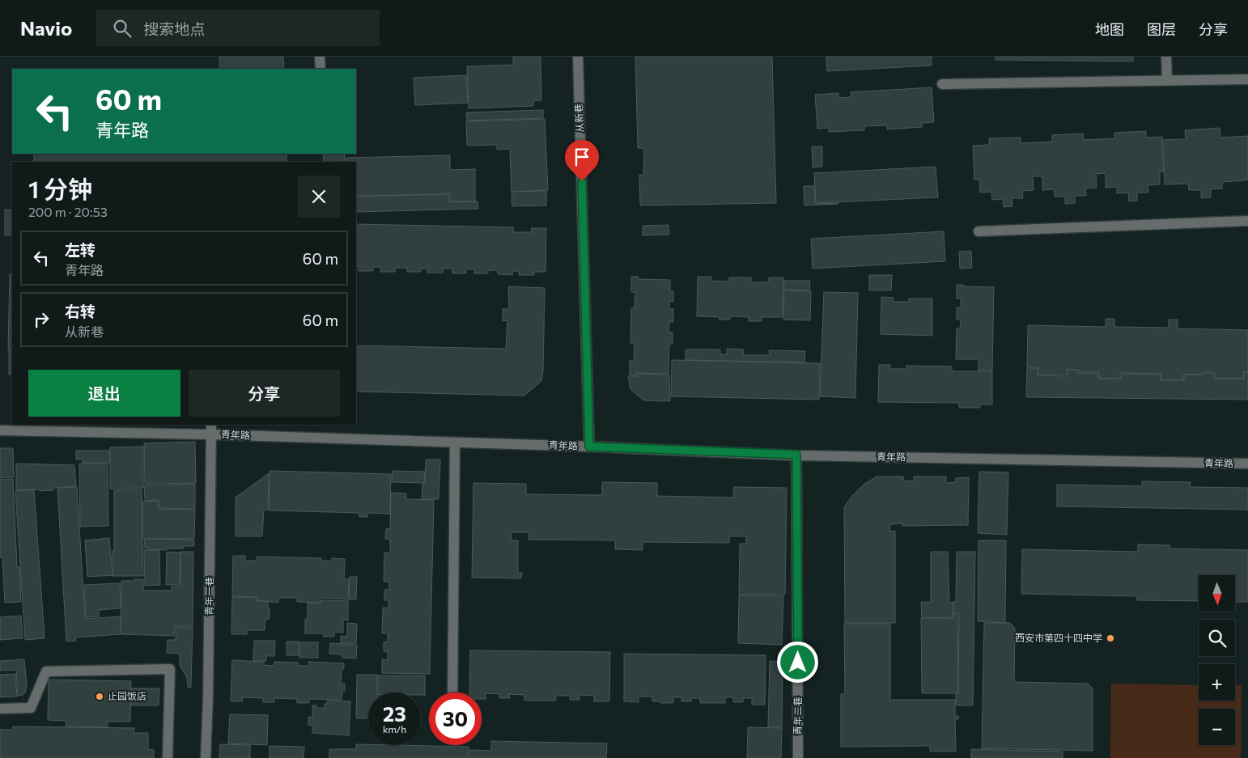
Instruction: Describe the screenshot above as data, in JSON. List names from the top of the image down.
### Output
{
  "streets": {
    "street": [
      "从新巷",
      "青年路",
      "青年一巷",
      "青年二巷"
    ]
  },
  "crossings": [
    ["从新巷", "青年路"],
    ["青年路", "青年一巷"],
    ["青年路", "青年二巷"]
  ],
  "places": ["西安市第四十四中学", "止园饭店"],
  "north": "bottom",
  "page": {
    "header": "Navio",
    "search": "搜索地点",
    "nav": ["地图", "图层", "分享"],
    "turn": ["60 m", "青年路"],
    "heading": ["1 分钟", "200 m · 20:53"],
    "list": [
      {
        "name": "左转",
        "note": "青年路",
        "value": "60 m"
      },
      {
        "name": "右转",
        "note": "从新巷",
        "value": "60 m"
      }
    ],
    "buttons": ["退出", "分享"],
    "map_buttons": ["+", "−"],
    "speed": "23 km/h",
    "limit": "30"
  }
}
